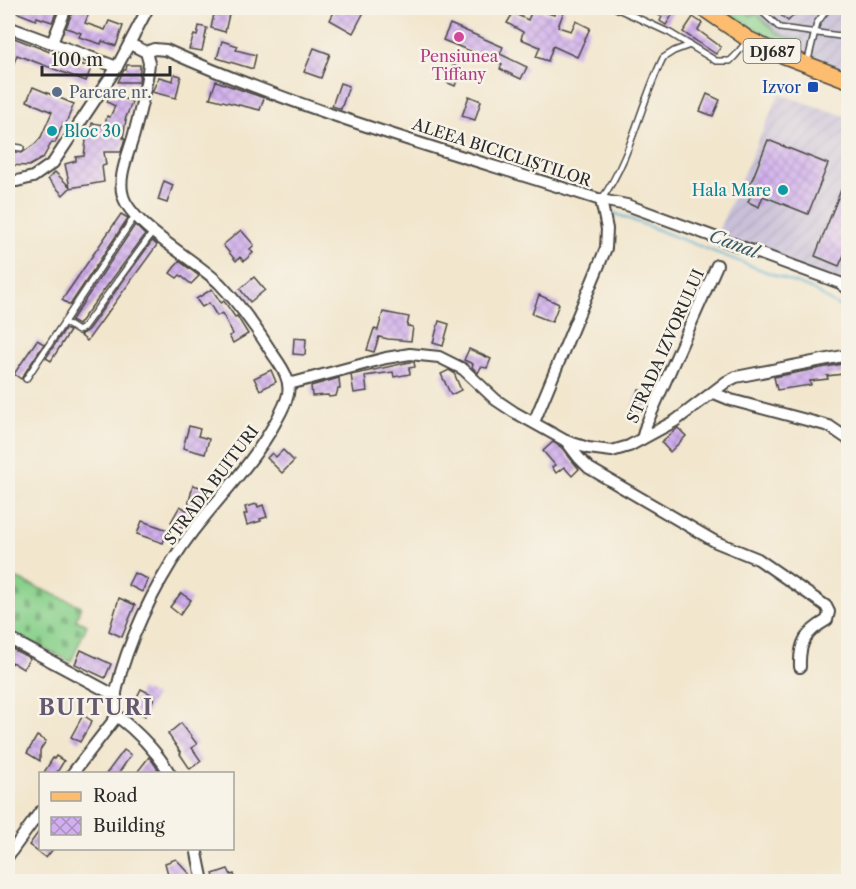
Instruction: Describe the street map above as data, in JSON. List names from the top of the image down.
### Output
{
  "streets": {
    "main road": ["DJ687"],
    "street": ["ALEEA BICICLIȘTILOR", "STRADA IZVORULUI", "STRADA BUITURI"]
  },
  "districts": ["BUITURI"],
  "water": ["Canal"],
  "places": {
    "other": [
      "Pensiunea Tiffany",
      "Parcare nr.",
      "Bloc 30",
      "Hala Mare"
    ],
    "transit": ["Izvor"]
  },
  "legend": ["Road", "Building"],
  "scale_bar": "100 m"
}
